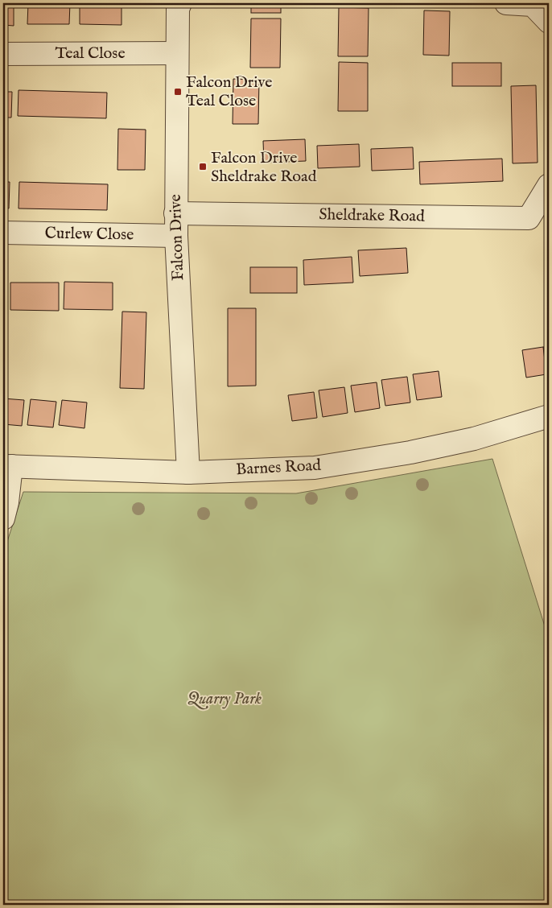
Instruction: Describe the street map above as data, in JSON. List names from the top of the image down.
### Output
{
  "streets": {
    "street": [
      "Teal Close",
      "Sheldrake Road",
      "Curlew Close",
      "Falcon Drive",
      "Barnes Road"
    ]
  },
  "crossings": [
    ["Teal Close", "Falcon Drive"],
    ["Sheldrake Road", "Falcon Drive"],
    ["Curlew Close", "Falcon Drive"],
    ["Falcon Drive", "Barnes Road"]
  ],
  "parks": ["Quarry Park"],
  "places": {
    "transit": ["Falcon Drive Teal Close", "Falcon Drive Sheldrake Road"]
  }
}
